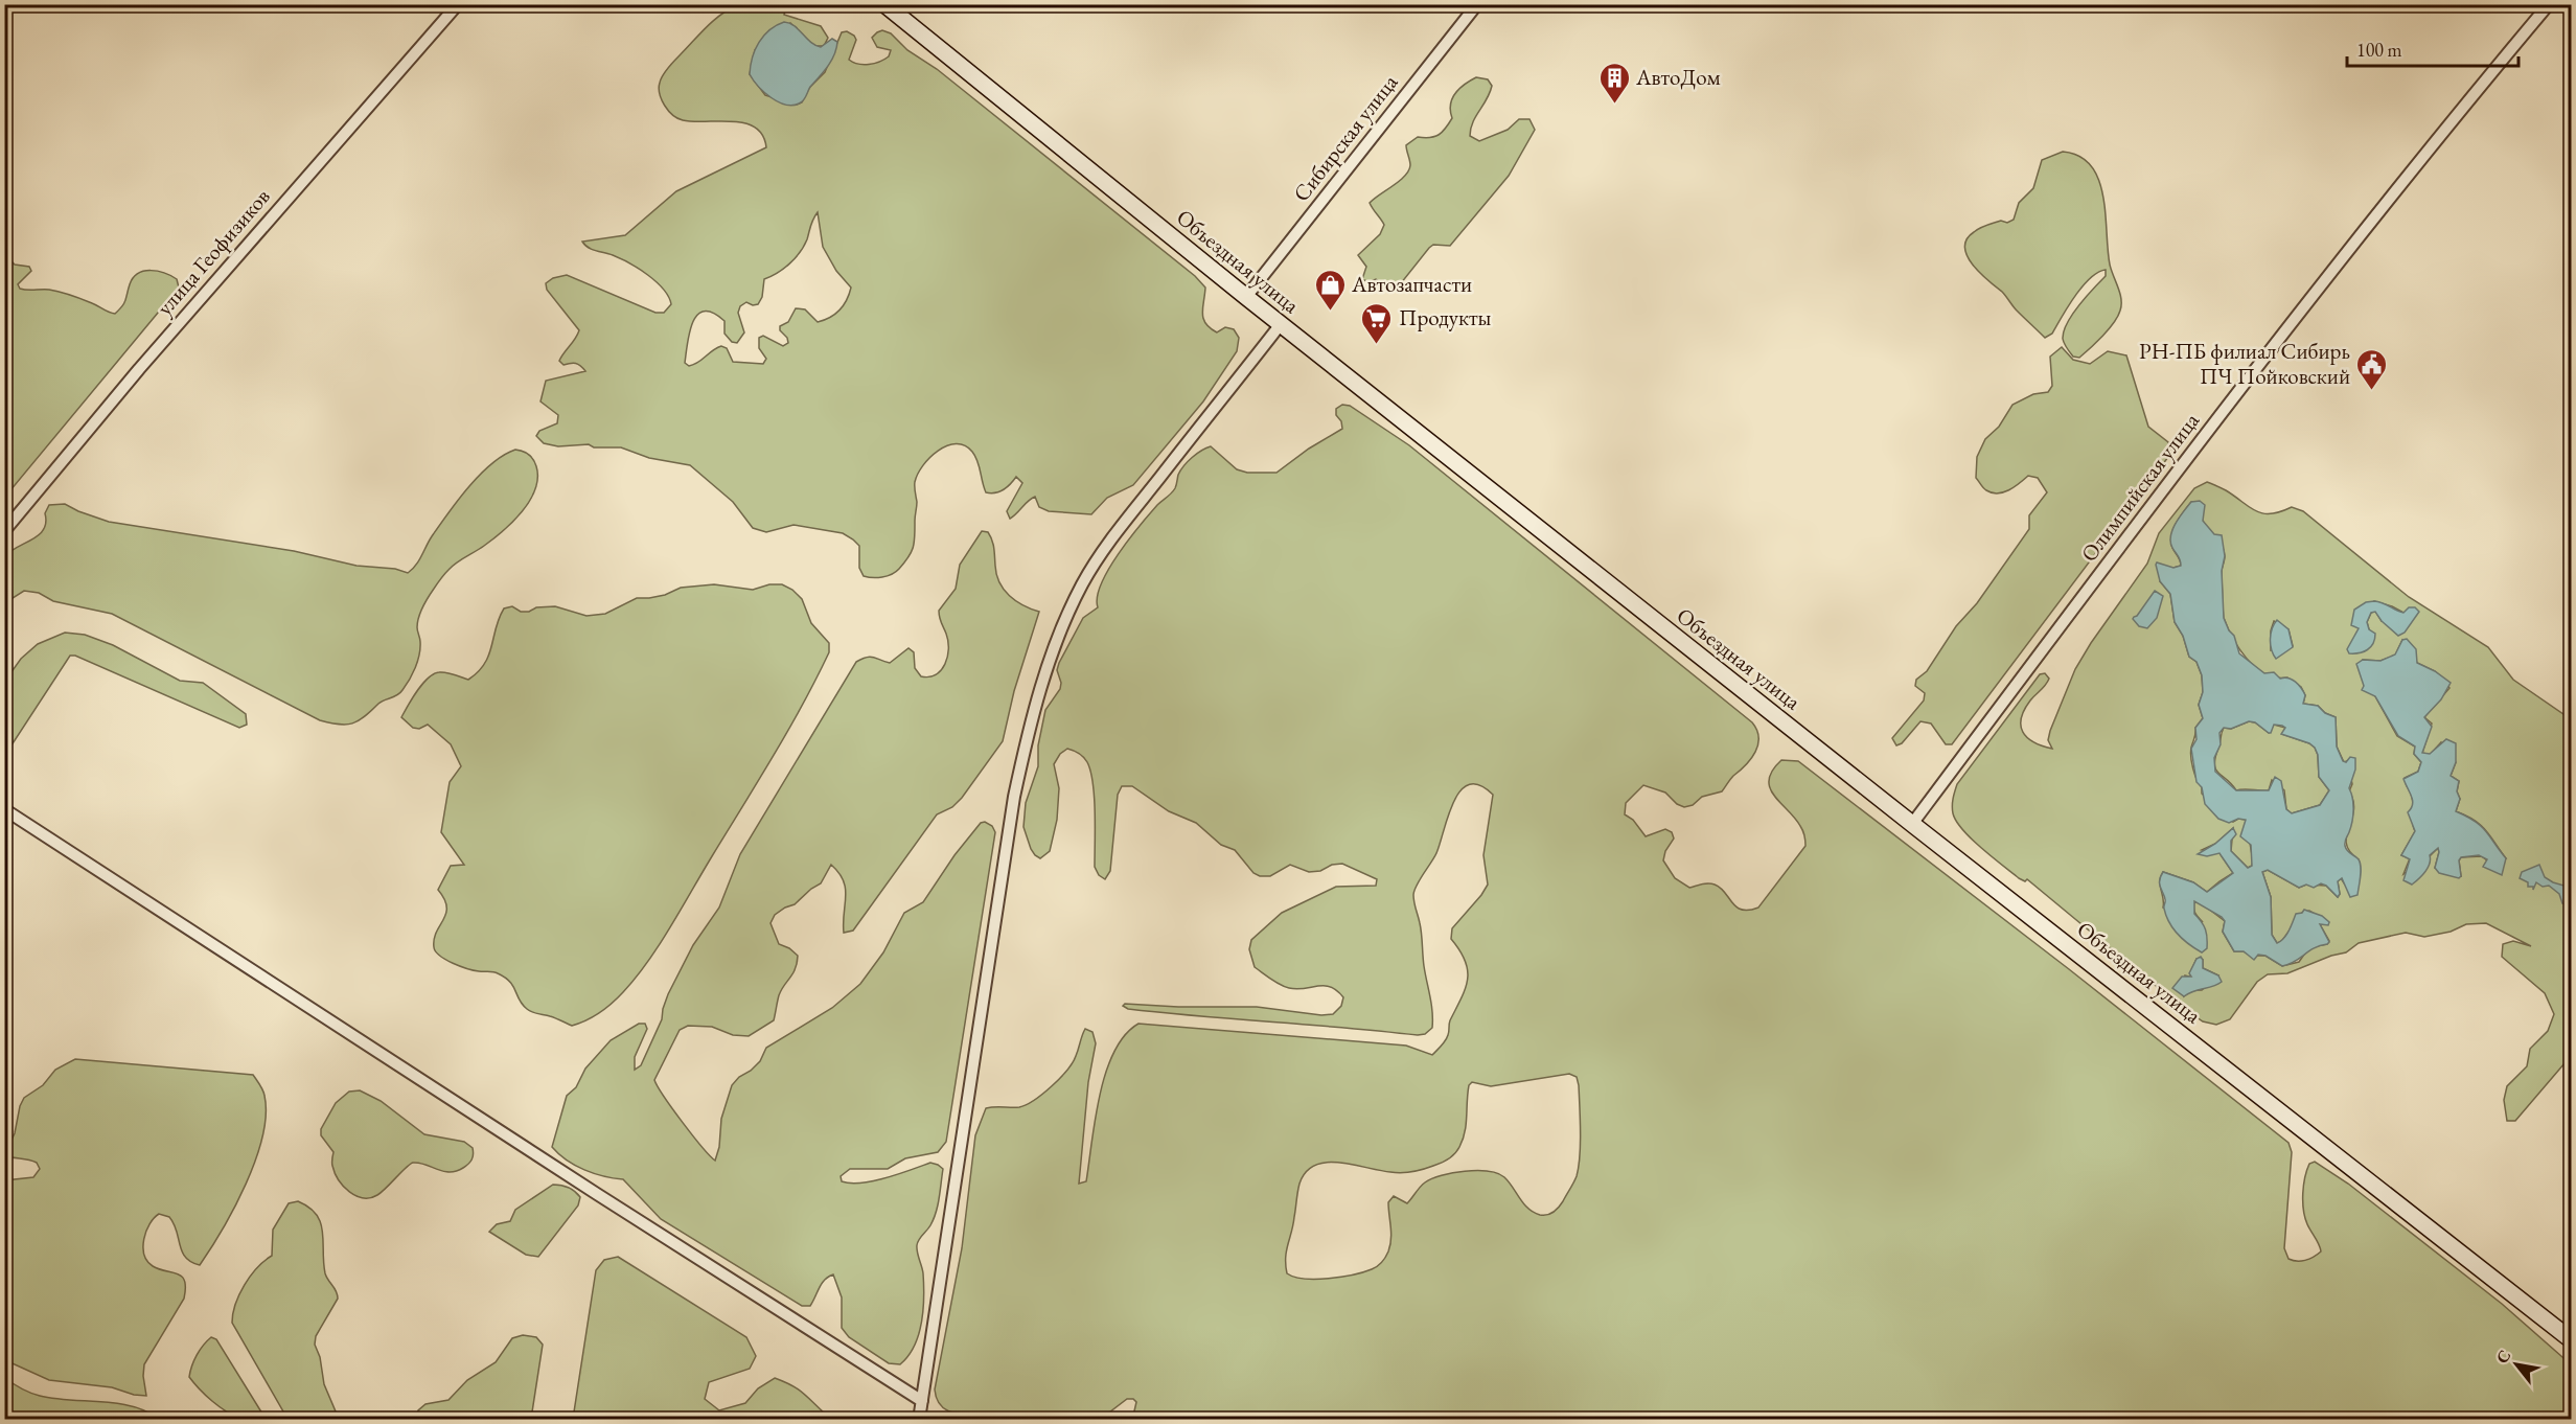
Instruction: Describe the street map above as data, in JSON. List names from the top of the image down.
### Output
{
  "streets": {
    "street": [
      "Сибирская улица",
      "улица Геофизиков",
      "Объездная улица",
      "Олимпийская улица"
    ]
  },
  "crossings": [
    ["Сибирская улица", "Объездная улица"],
    ["Объездная улица", "Олимпийская улица"]
  ],
  "places": {
    "building": ["АвтоДом"],
    "shop": ["Автозапчасти"],
    "supermarket": ["Продукты"],
    "public building": ["РН-ПБ филиал Сибирь ПЧ Пойковский"]
  },
  "scale_bar": "100 m",
  "north": "top left"
}
